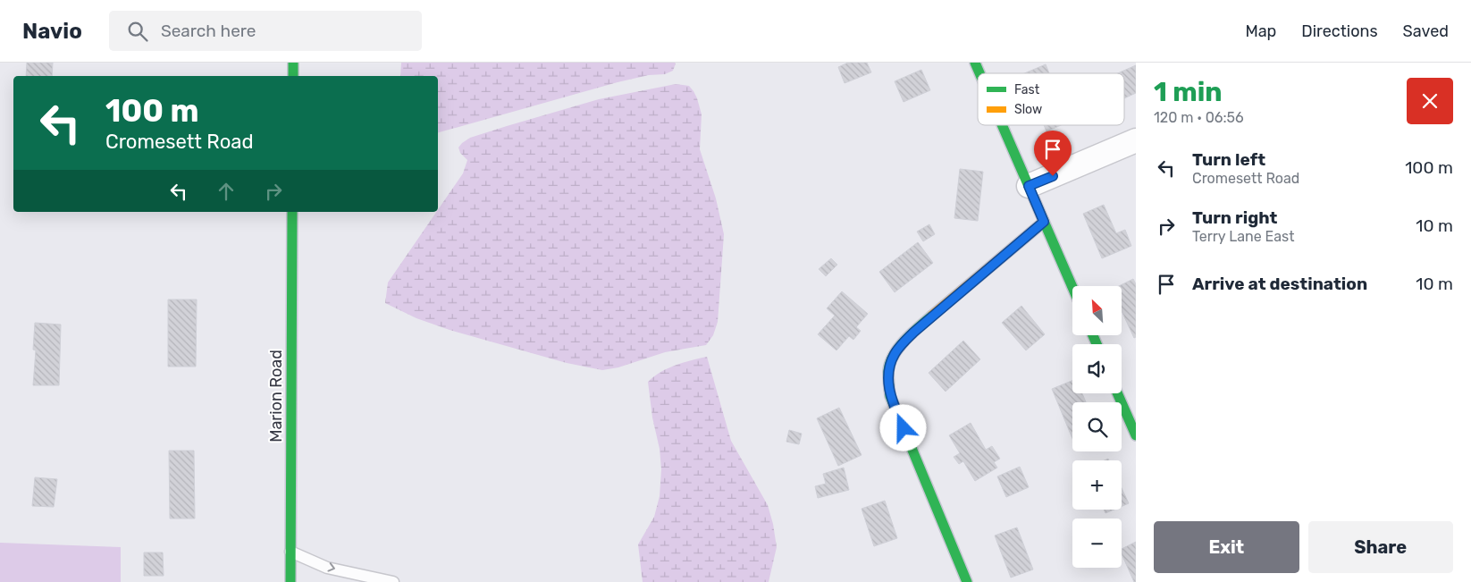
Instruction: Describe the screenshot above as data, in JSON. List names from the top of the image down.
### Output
{
  "streets": {
    "street": ["Marion Road"]
  },
  "legend": ["Fast", "Slow"],
  "north": "top left",
  "page": {
    "header": "Navio",
    "search": "Search here",
    "nav": ["Map", "Directions", "Saved"],
    "heading": ["1 min", "120 m · 06:56"],
    "turn": ["100 m", "Cromesett Road"],
    "list": [
      {
        "name": "Turn left",
        "note": "Cromesett Road",
        "value": "100 m"
      },
      {
        "name": "Turn right",
        "note": "Terry Lane East",
        "value": "10 m"
      },
      {
        "name": "Arrive at destination",
        "value": "10 m"
      }
    ],
    "map_buttons": ["+", "−"],
    "buttons": ["Exit", "Share"]
  }
}
